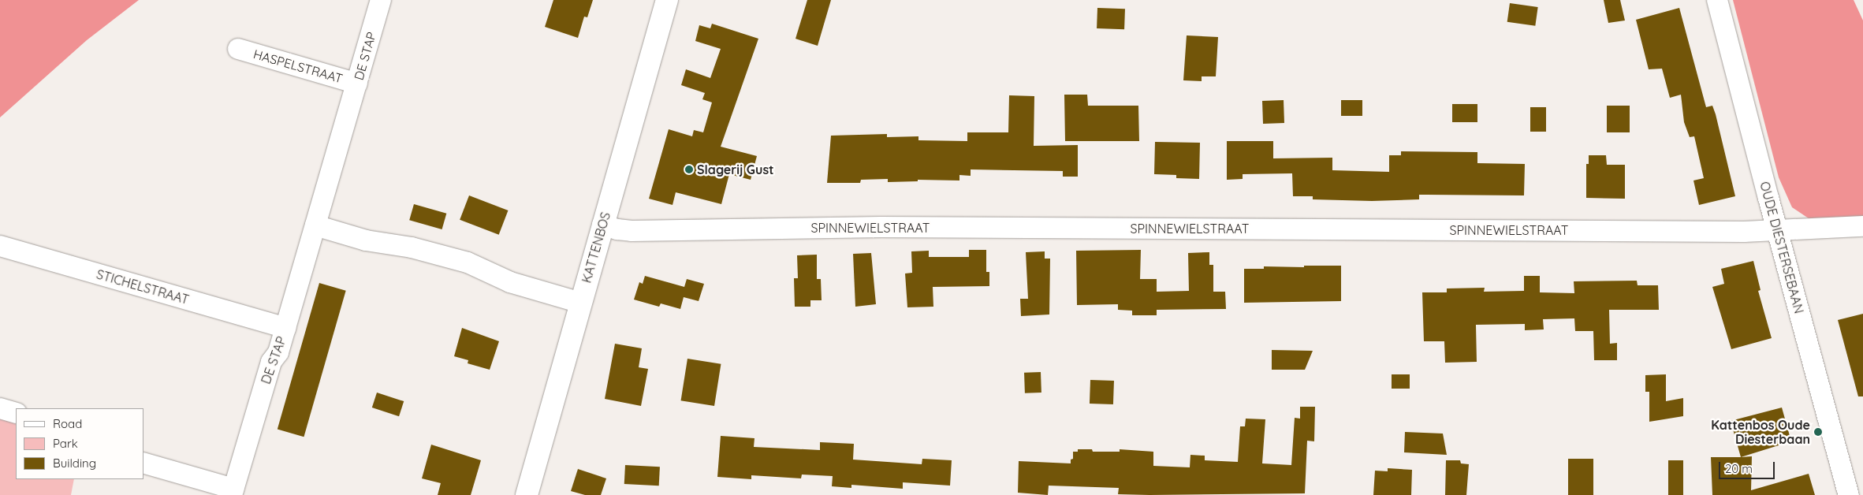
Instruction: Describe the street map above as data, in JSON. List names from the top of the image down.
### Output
{
  "streets": {
    "main road": ["KATTENBOS"],
    "street": [
      "DE STAP",
      "HASPELSTRAAT",
      "SPINNEWIELSTRAAT",
      "OUDE DIESTERSEBAAN",
      "STICHELSTRAAT"
    ]
  },
  "crossings": [
    ["DE STAP", "HASPELSTRAAT"],
    ["DE STAP", "STICHELSTRAAT"],
    ["SPINNEWIELSTRAAT", "KATTENBOS"],
    ["SPINNEWIELSTRAAT", "OUDE DIESTERSEBAAN"]
  ],
  "places": ["Slagerij Gust", "Kattenbos Oude Diesterbaan"],
  "legend": ["Road", "Park", "Building"],
  "scale_bar": "20 m"
}
